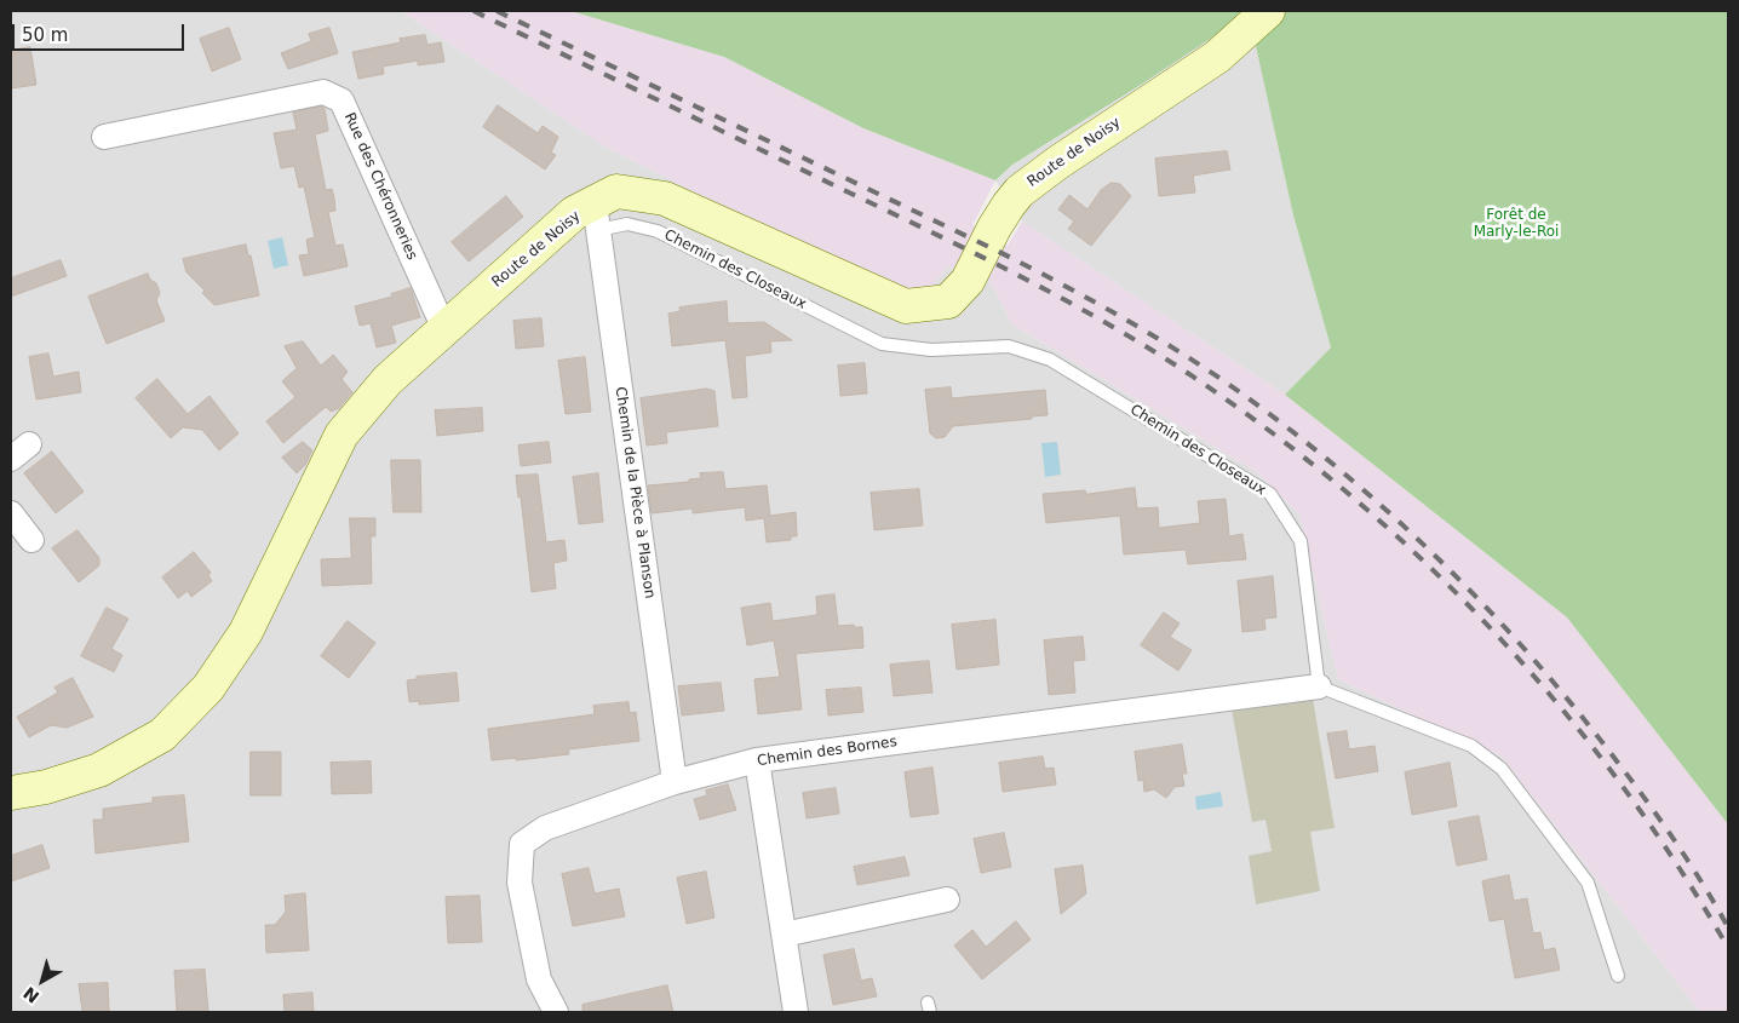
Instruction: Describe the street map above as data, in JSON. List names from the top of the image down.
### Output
{
  "streets": {
    "street": [
      "Route de Noisy",
      "Rue des Chéronneries",
      "Chemin de la Pièce à Planson",
      "Chemin des Bornes"
    ],
    "lane": ["Chemin des Closeaux"]
  },
  "crossings": [
    ["Route de Noisy", "Rue des Chéronneries"],
    ["Route de Noisy", "Chemin des Closeaux"],
    ["Route de Noisy", "Chemin de la Pièce à Planson"],
    ["Chemin des Closeaux", "Chemin de la Pièce à Planson"],
    ["Chemin des Closeaux", "Chemin des Bornes"],
    ["Chemin de la Pièce à Planson", "Chemin des Bornes"]
  ],
  "parks": ["Forêt de Marly-le-Roi"],
  "scale_bar": "50 m",
  "north": "bottom left"
}
